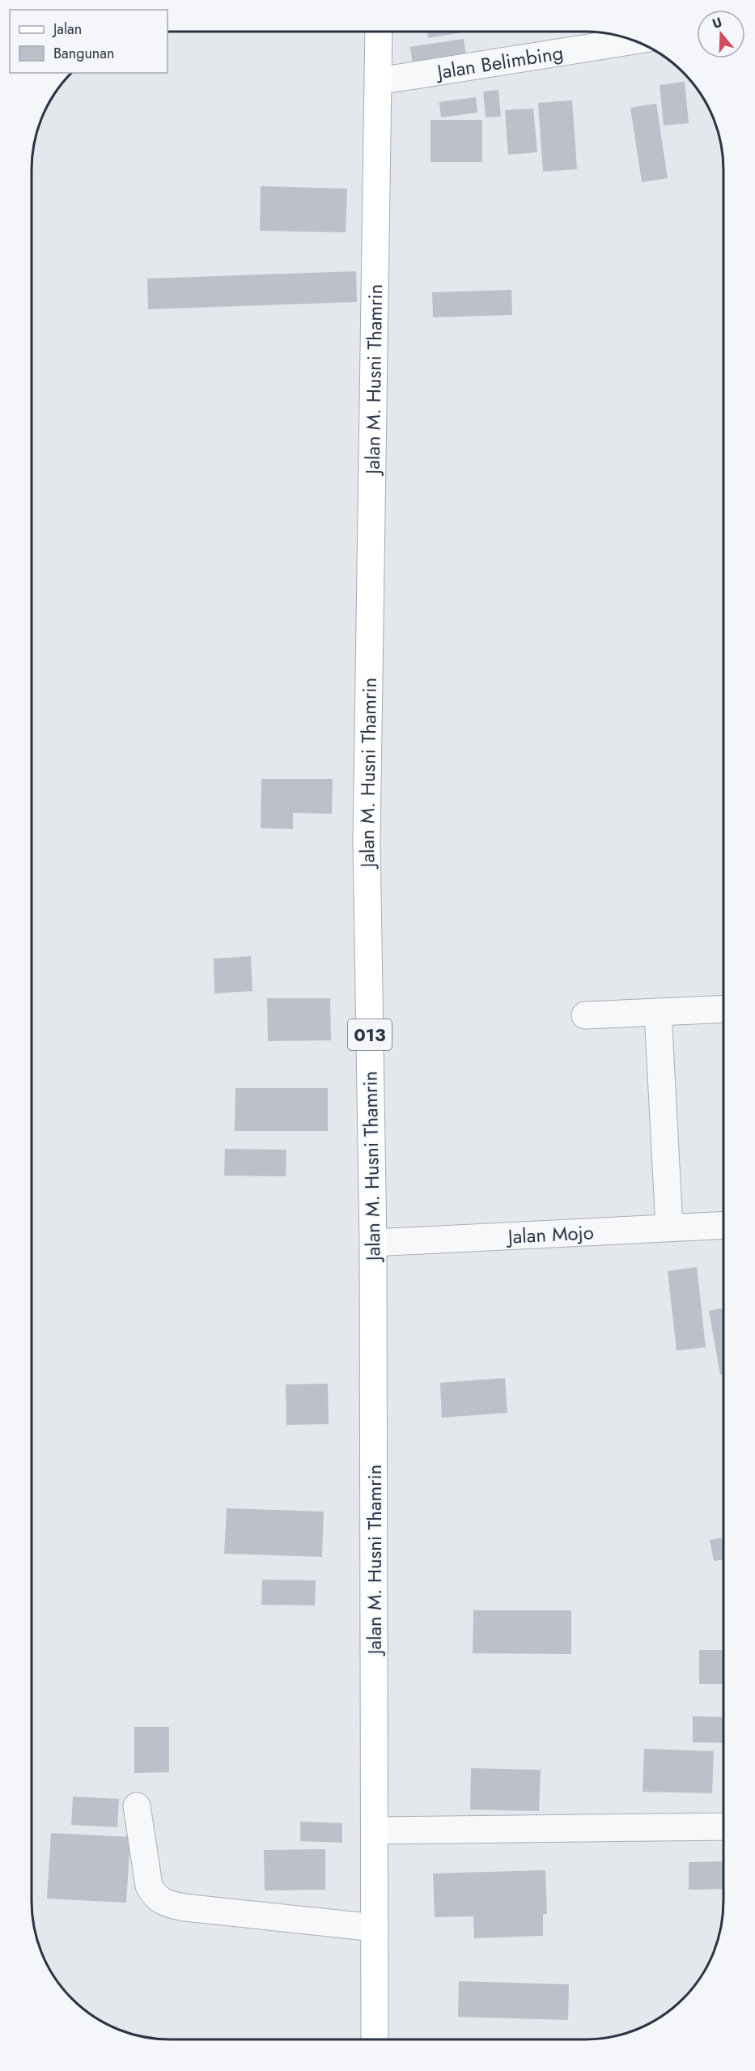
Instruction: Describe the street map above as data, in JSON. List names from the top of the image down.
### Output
{
  "streets": {
    "main road": ["Jalan M. Husni Thamrin", "013"],
    "street": ["Jalan Belimbing", "Jalan Mojo"]
  },
  "crossings": [
    ["Jalan Belimbing", "Jalan M. Husni Thamrin"],
    ["Jalan M. Husni Thamrin", "Jalan Mojo"]
  ],
  "legend": ["Jalan", "Bangunan"],
  "north": "top"
}
